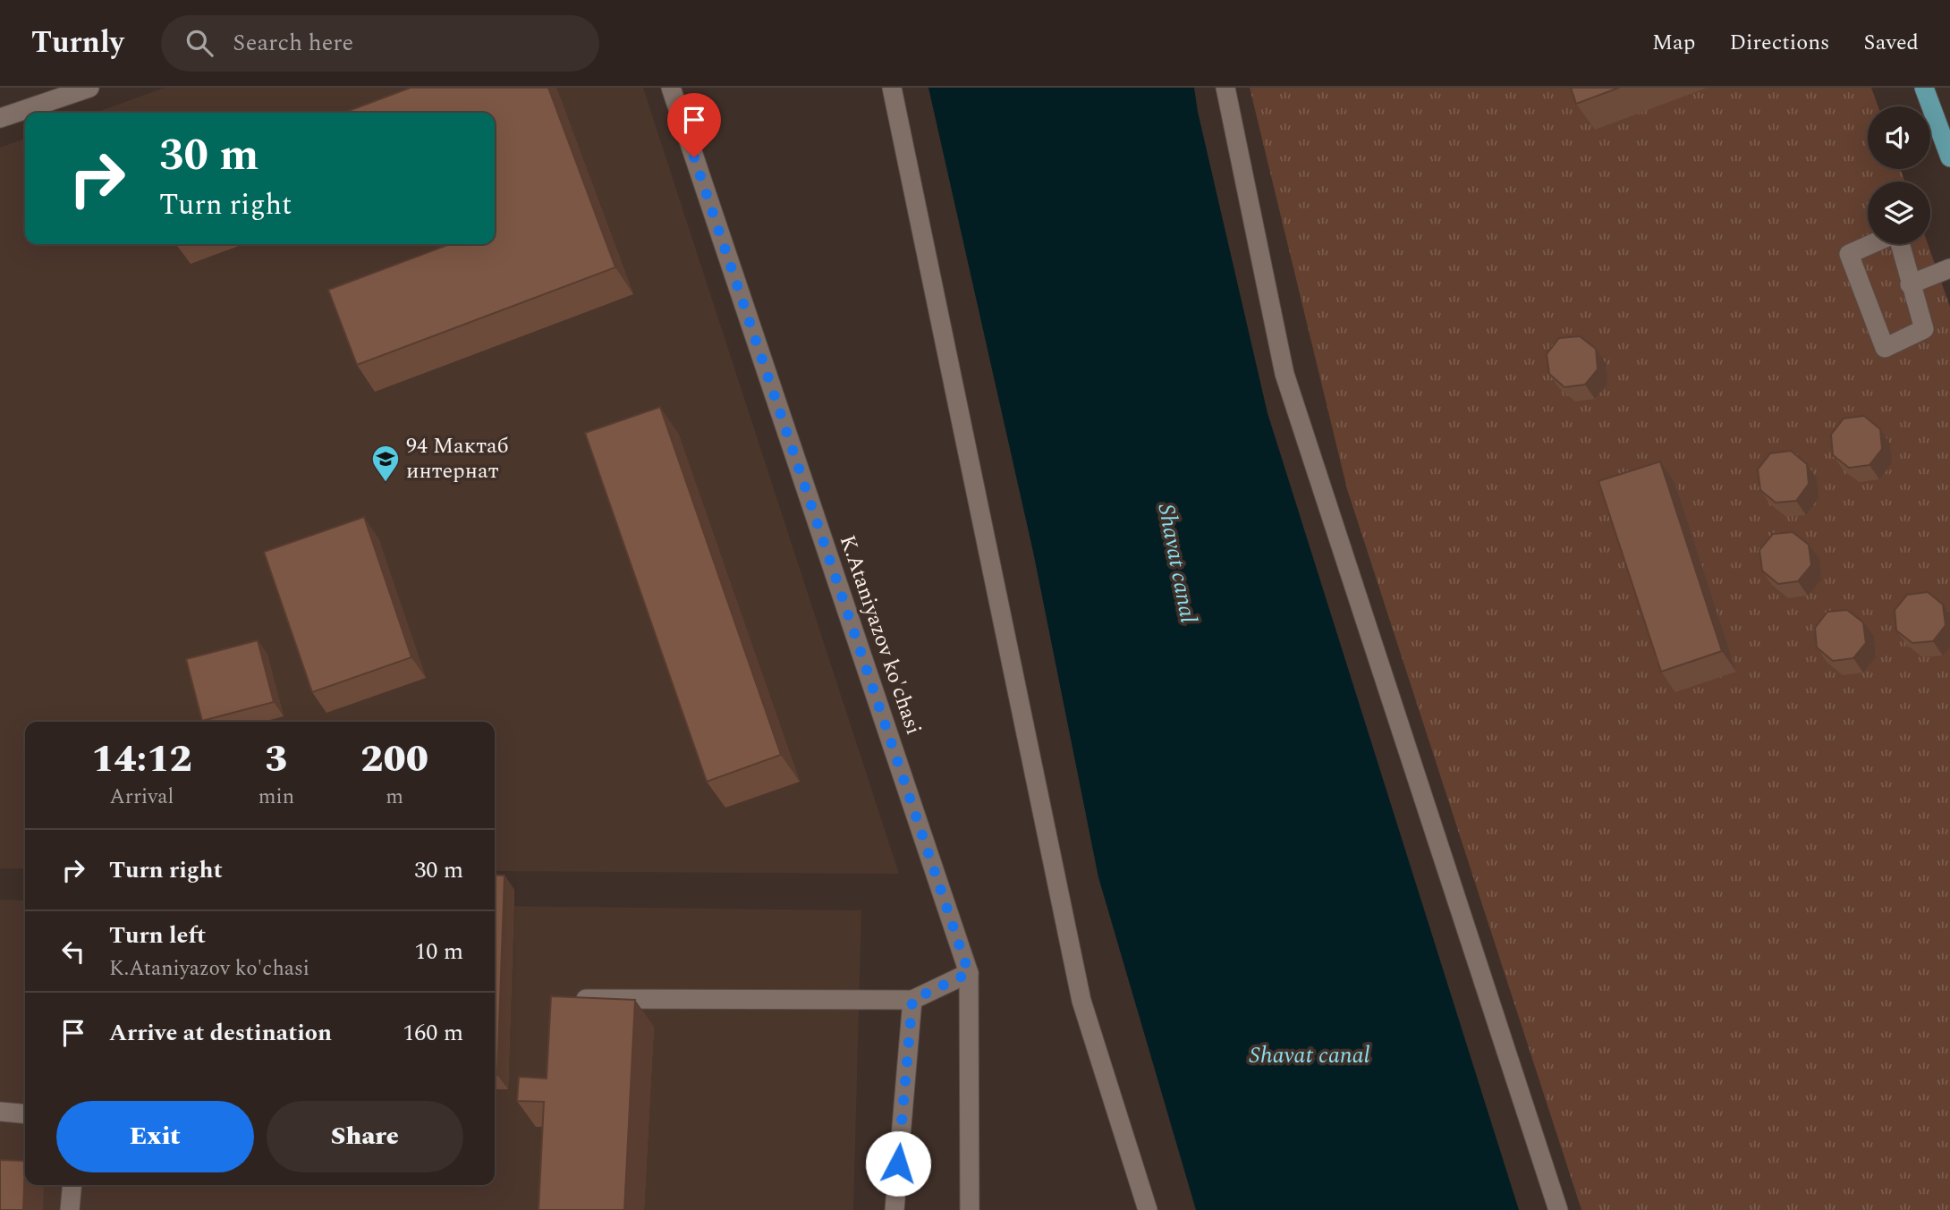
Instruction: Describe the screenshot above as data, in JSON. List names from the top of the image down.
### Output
{
  "streets": {
    "street": ["K.Ataniyazov ko'chasi"]
  },
  "water": ["Shavat canal"],
  "places": {
    "school or university": ["94 Мактаб интернат"]
  },
  "page": {
    "header": "Turnly",
    "search": "Search here",
    "nav": ["Map", "Directions", "Saved"],
    "turn": ["30 m", "Turn right"],
    "eta": [
      "14:12",
      "Arrival",
      "3",
      "min",
      "200",
      "m"
    ],
    "list": [
      {
        "name": "Turn right",
        "value": "30 m"
      },
      {
        "name": "Turn left",
        "note": "K.Ataniyazov ko'chasi",
        "value": "10 m"
      },
      {
        "name": "Arrive at destination",
        "value": "160 m"
      }
    ],
    "buttons": ["Exit", "Share"]
  }
}
